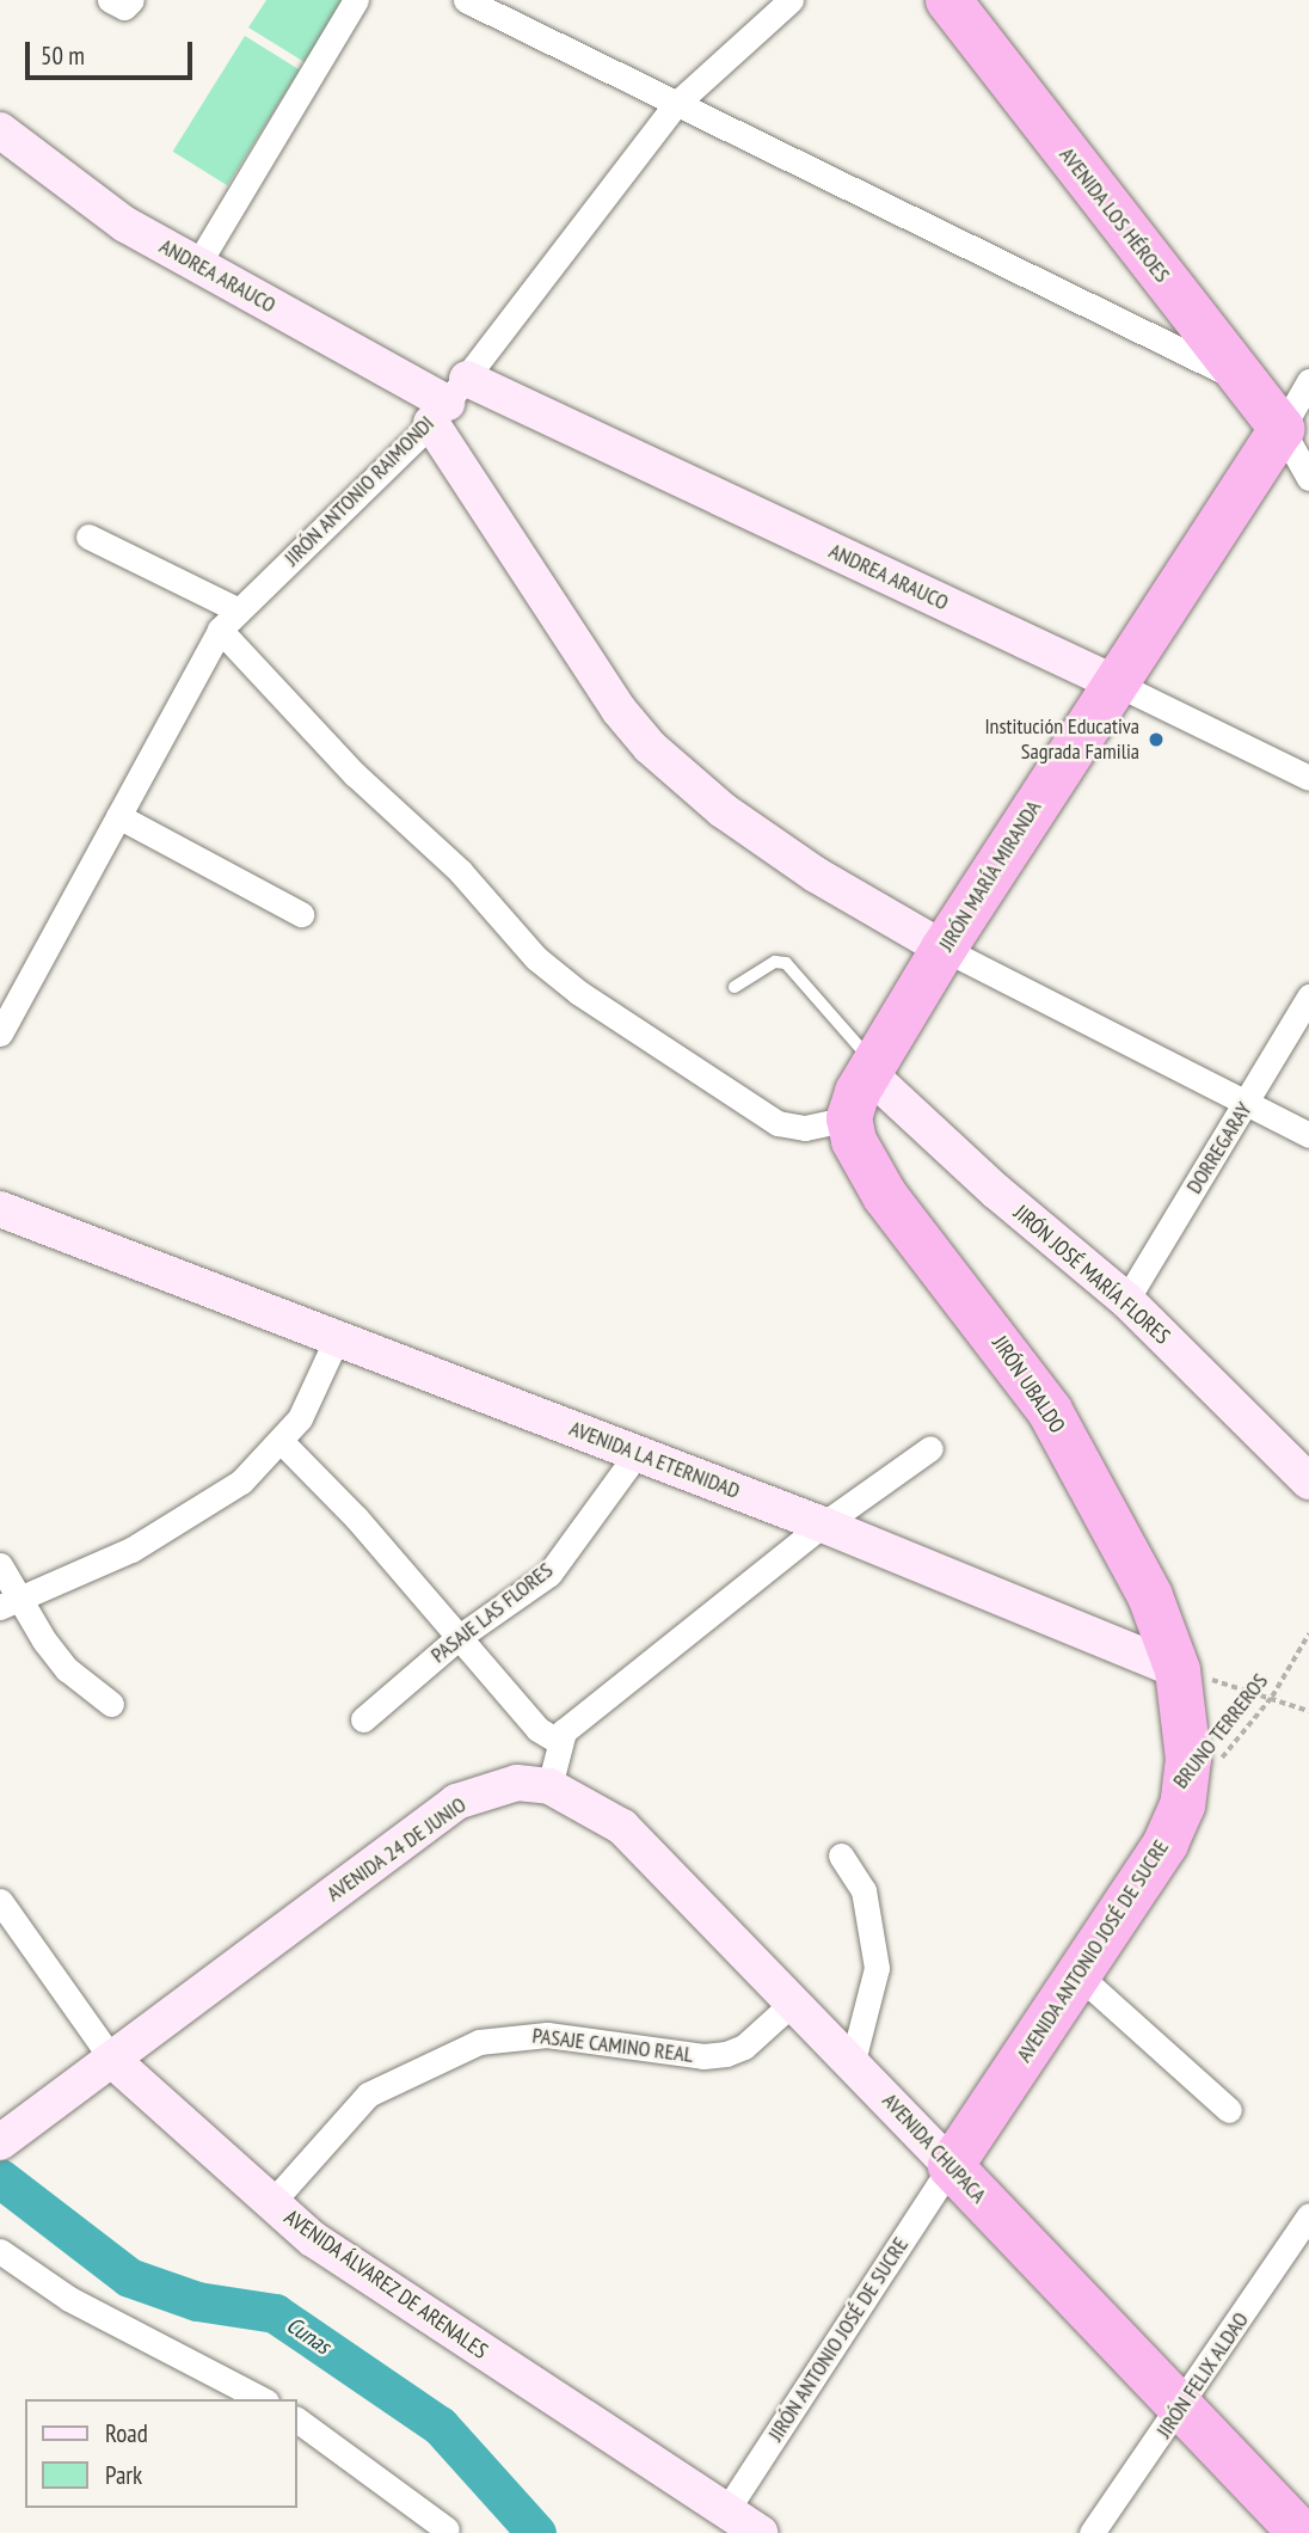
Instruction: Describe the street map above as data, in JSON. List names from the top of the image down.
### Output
{
  "streets": {
    "highway": [
      "AVENIDA LOS HÉROES",
      "JIRÓN MARÍA MIRANDA",
      "JIRÓN UBALDO",
      "AVENIDA ANTONIO JOSÉ DE SUCRE",
      "AVENIDA CHUPACA"
    ],
    "street": [
      "ANDREA ARAUCO",
      "JIRÓN ANTONIO RAIMONDI",
      "DORREGARAY",
      "JIRÓN JOSÉ MARÍA FLORES",
      "AVENIDA LA ETERNIDAD",
      "PASAJE LAS FLORES",
      "AVENIDA 24 DE JUNIO",
      "PASAJE CAMINO REAL",
      "AVENIDA ÁLVAREZ DE ARENALES",
      "JIRÓN ANTONIO JOSÉ DE SUCRE",
      "JIRÓN FELIX ALDAO"
    ],
    "path": ["BRUNO TERREROS"]
  },
  "crossings": [
    ["AVENIDA LOS HÉROES", "JIRÓN MARÍA MIRANDA"],
    ["ANDREA ARAUCO", "JIRÓN ANTONIO RAIMONDI"],
    ["ANDREA ARAUCO", "JIRÓN MARÍA MIRANDA"],
    ["JIRÓN MARÍA MIRANDA", "JIRÓN JOSÉ MARÍA FLORES"],
    ["JIRÓN MARÍA MIRANDA", "JIRÓN UBALDO"],
    ["DORREGARAY", "JIRÓN JOSÉ MARÍA FLORES"],
    ["JIRÓN UBALDO", "AVENIDA LA ETERNIDAD"],
    ["JIRÓN UBALDO", "AVENIDA ANTONIO JOSÉ DE SUCRE"],
    ["AVENIDA LA ETERNIDAD", "PASAJE LAS FLORES"],
    ["AVENIDA LA ETERNIDAD", "AVENIDA ANTONIO JOSÉ DE SUCRE"],
    ["BRUNO TERREROS", "AVENIDA ANTONIO JOSÉ DE SUCRE"],
    ["AVENIDA 24 DE JUNIO", "AVENIDA CHUPACA"],
    ["AVENIDA 24 DE JUNIO", "AVENIDA ÁLVAREZ DE ARENALES"],
    ["AVENIDA ANTONIO JOSÉ DE SUCRE", "AVENIDA CHUPACA"],
    ["AVENIDA ANTONIO JOSÉ DE SUCRE", "JIRÓN ANTONIO JOSÉ DE SUCRE"],
    ["PASAJE CAMINO REAL", "AVENIDA CHUPACA"],
    ["PASAJE CAMINO REAL", "AVENIDA ÁLVAREZ DE ARENALES"],
    ["AVENIDA CHUPACA", "JIRÓN ANTONIO JOSÉ DE SUCRE"],
    ["AVENIDA CHUPACA", "JIRÓN FELIX ALDAO"],
    ["AVENIDA ÁLVAREZ DE ARENALES", "JIRÓN ANTONIO JOSÉ DE SUCRE"]
  ],
  "water": ["Cunas"],
  "places": ["Institución Educativa Sagrada Familia"],
  "legend": ["Road", "Park"],
  "scale_bar": "50 m"
}
